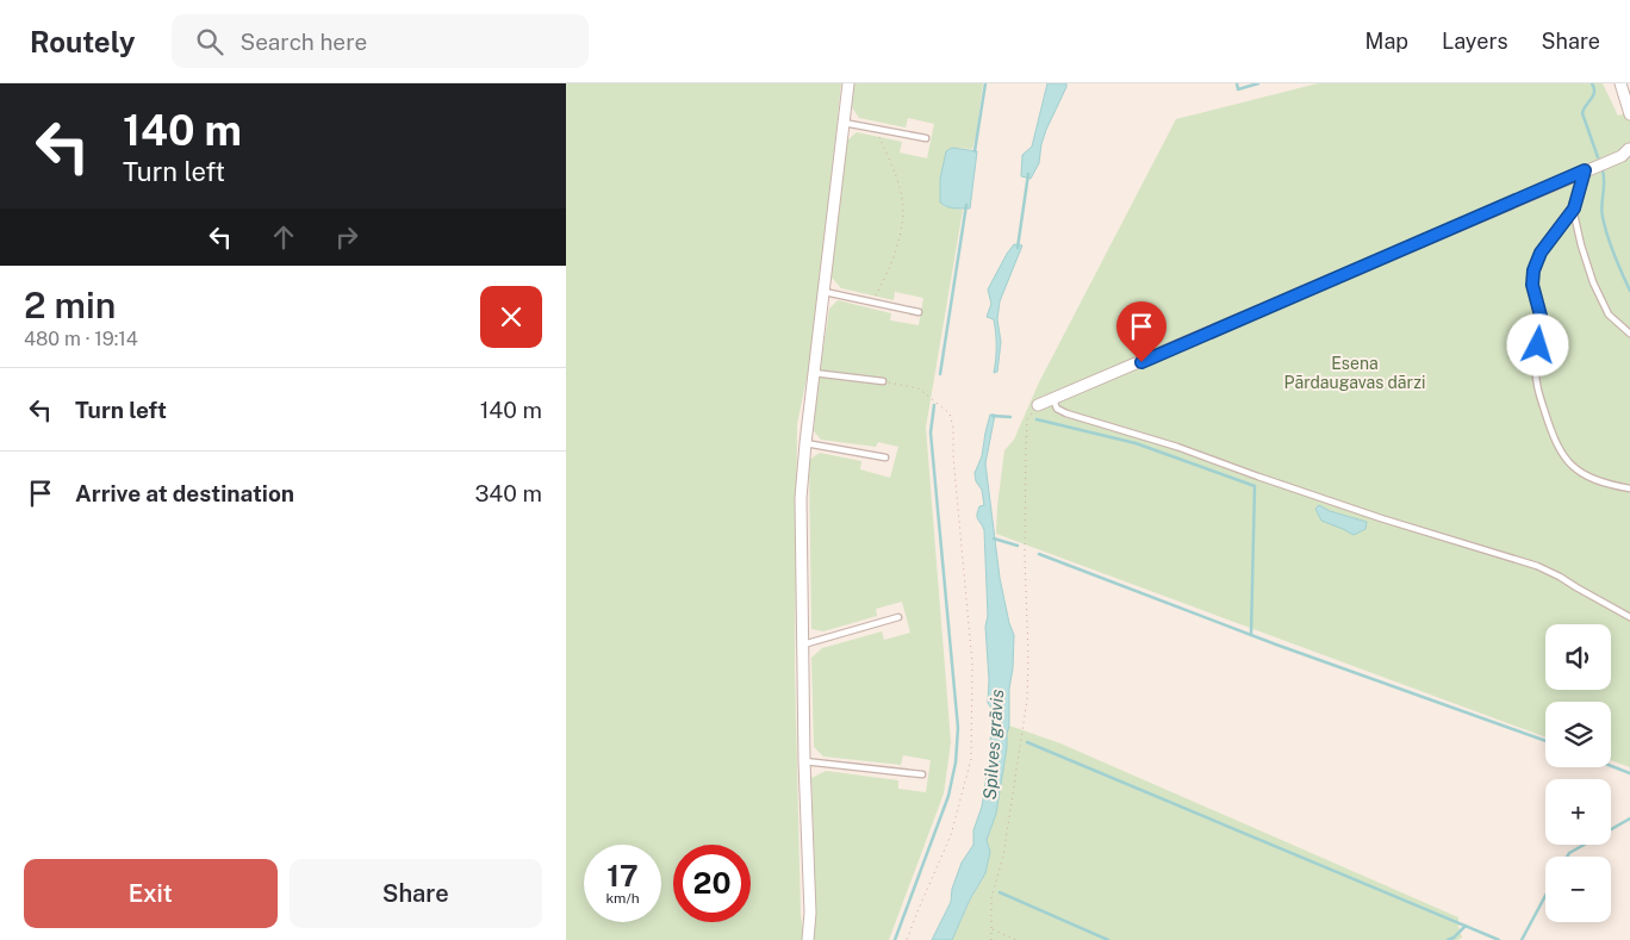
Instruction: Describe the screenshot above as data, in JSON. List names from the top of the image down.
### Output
{
  "water": ["Spilves grāvis"],
  "parks": ["Esena Pārdaugavas dārzi"],
  "page": {
    "header": "Routely",
    "search": "Search here",
    "nav": ["Map", "Layers", "Share"],
    "turn": ["140 m", "Turn left"],
    "heading": ["2 min", "480 m · 19:14"],
    "list": [
      {
        "name": "Turn left",
        "value": "140 m"
      },
      {
        "name": "Arrive at destination",
        "value": "340 m"
      }
    ],
    "map_buttons": ["+", "−"],
    "speed": "17 km/h",
    "limit": "20",
    "buttons": ["Exit", "Share"]
  }
}
